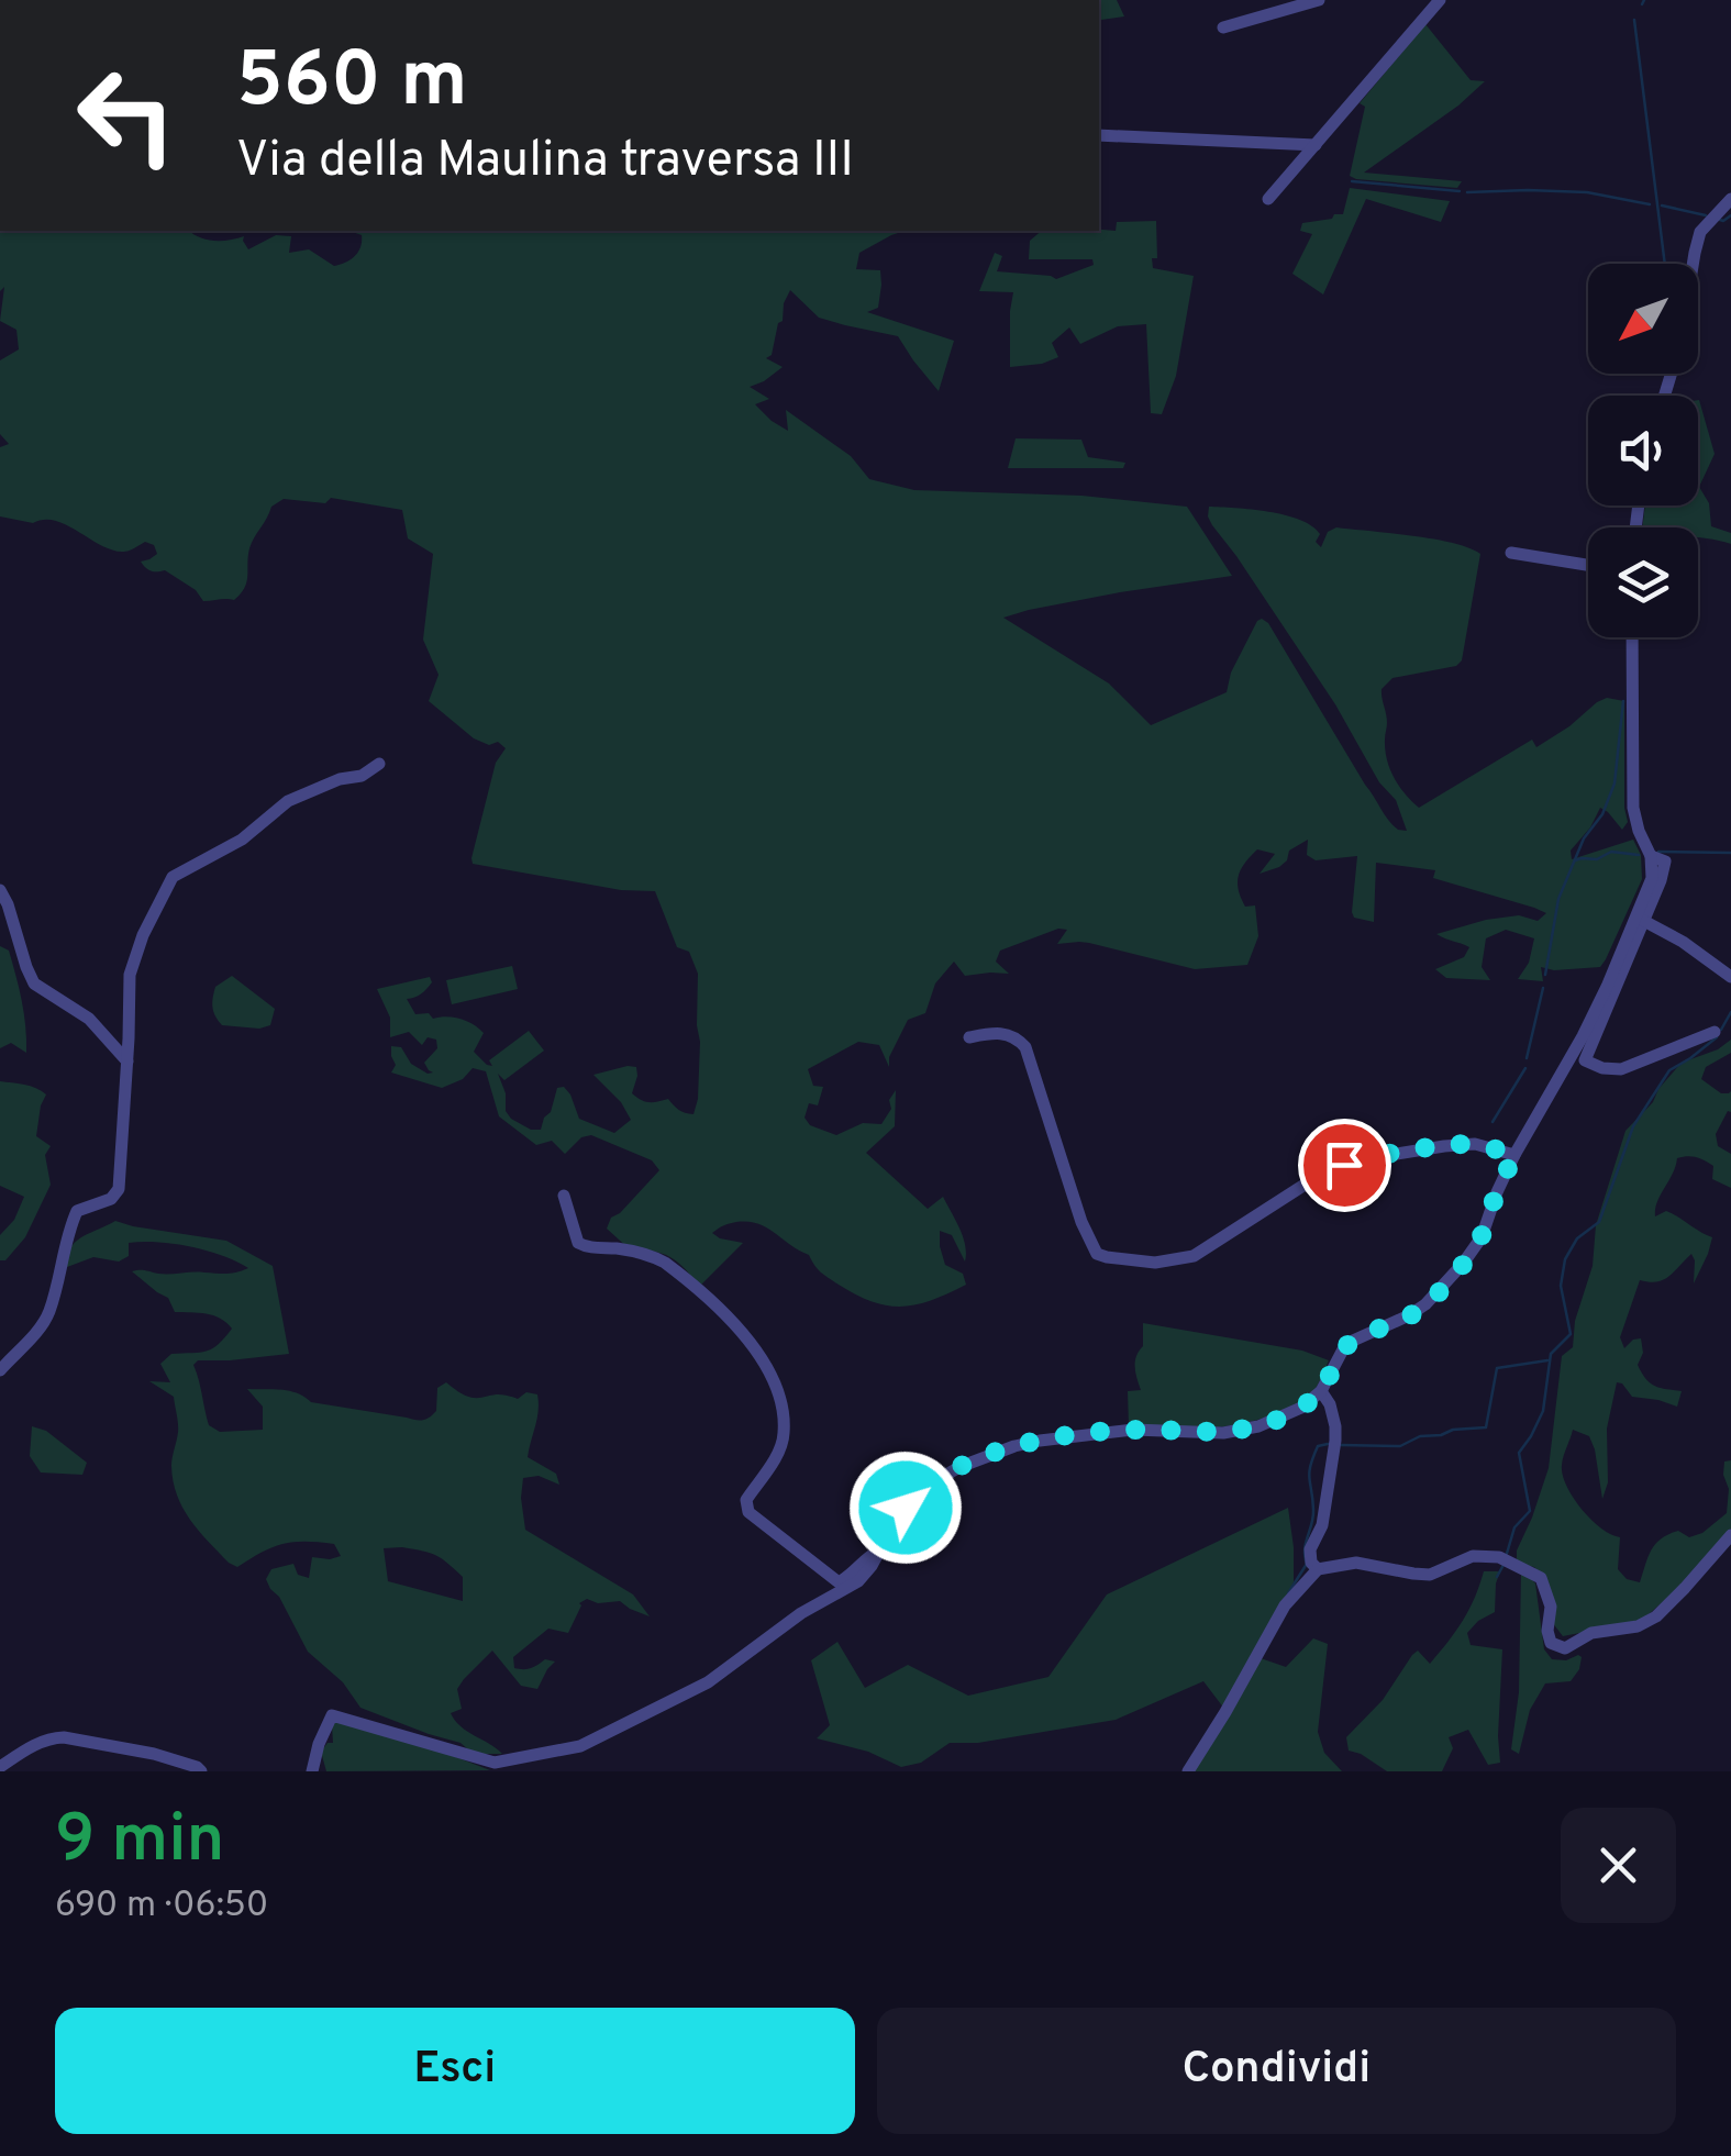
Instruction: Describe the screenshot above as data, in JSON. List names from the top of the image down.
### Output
{
  "north": "bottom left",
  "page": {
    "turn": ["560 m", "Via della Maulina traversa III"],
    "heading": ["9 min", "690 m · 06:50"],
    "buttons": ["Esci", "Condividi"]
  }
}
